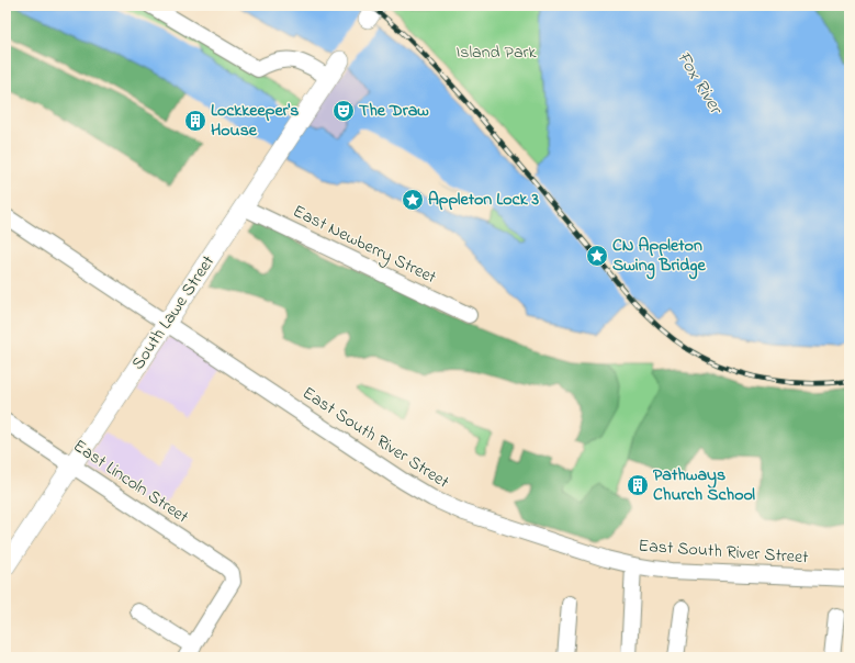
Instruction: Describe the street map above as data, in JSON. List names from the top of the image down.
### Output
{
  "streets": {
    "main road": ["South Lawe Street"],
    "street": ["East Newberry Street", "East South River Street", "East Lincoln Street"]
  },
  "crossings": [
    ["East Newberry Street", "South Lawe Street"],
    ["South Lawe Street", "East South River Street"],
    ["South Lawe Street", "East Lincoln Street"]
  ],
  "water": ["Fox River"],
  "parks": ["Island Park"],
  "places": {
    "theatre": ["The Draw"],
    "building": ["Lockkeeper's House", "Pathways Church School"],
    "place": ["Appleton Lock 3", "CN Appleton Swing Bridge"]
  }
}
